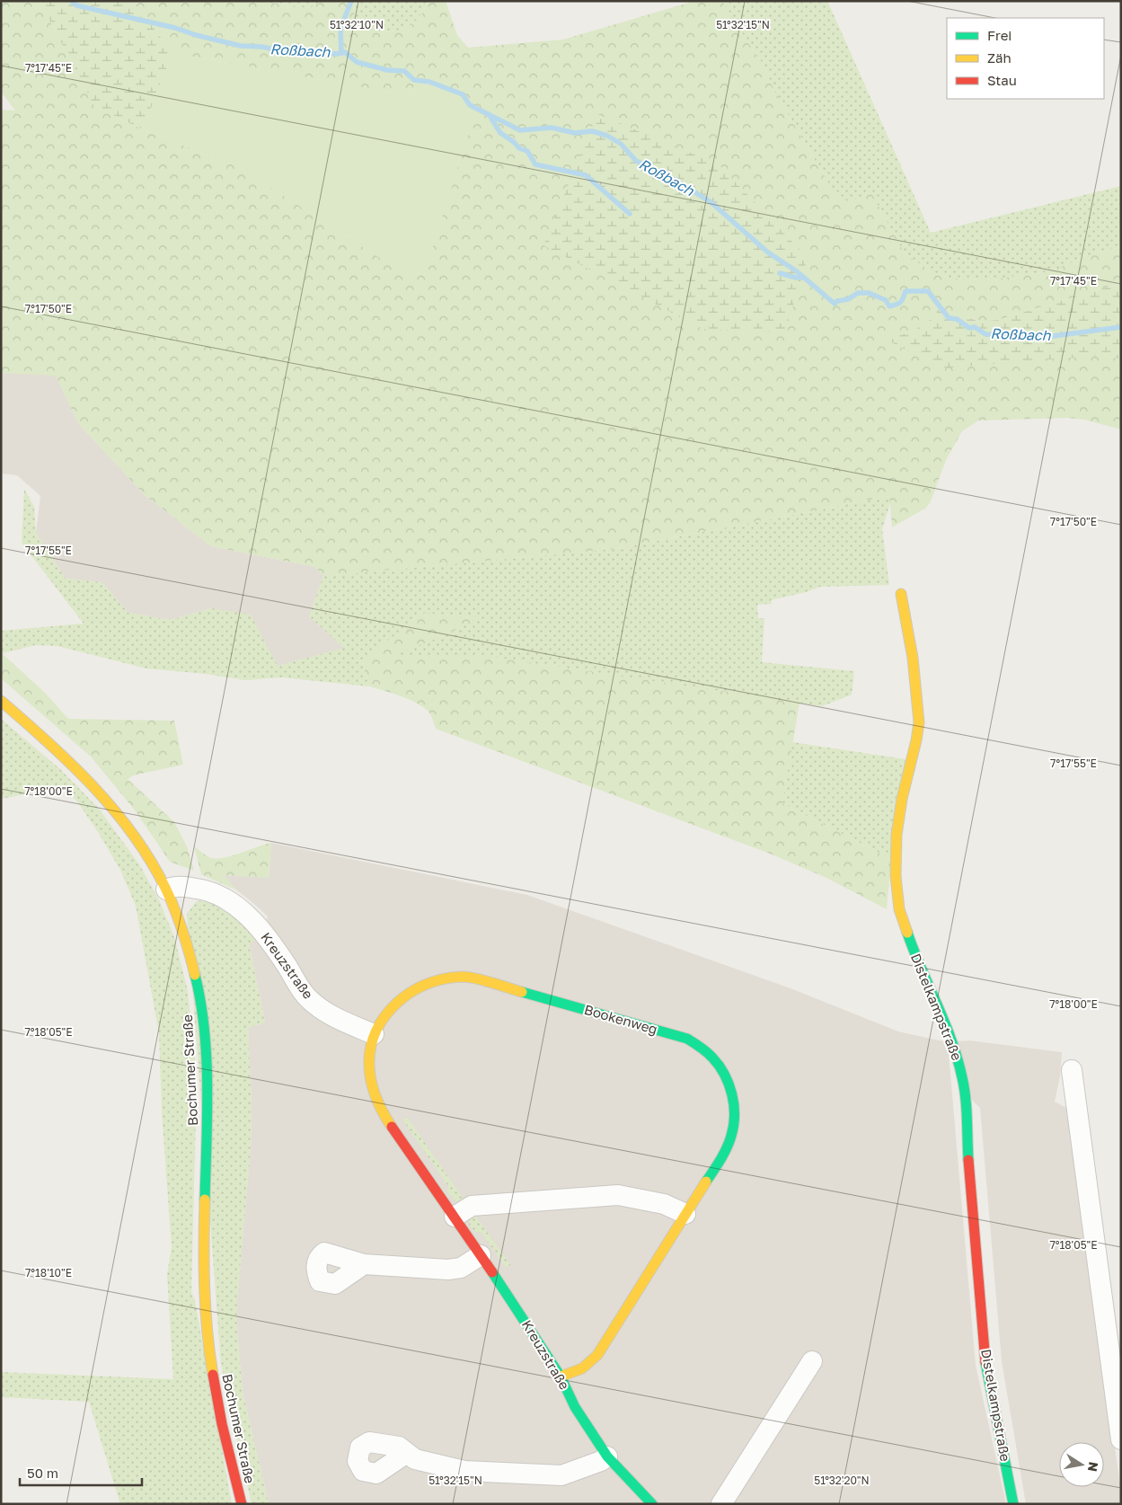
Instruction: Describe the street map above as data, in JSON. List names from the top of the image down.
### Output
{
  "streets": {
    "street": [
      "Kreuzstraße",
      "Distelkampstraße",
      "Bookenweg",
      "Bochumer Straße"
    ]
  },
  "crossings": [
    ["Kreuzstraße", "Bookenweg"],
    ["Kreuzstraße", "Bochumer Straße"]
  ],
  "water": ["Roßbach"],
  "legend": ["Frei", "Zäh", "Stau"],
  "scale_bar": "50 m",
  "north": "right",
  "coordinates": [
    "51°32'15\"N",
    "51°32'10\"N",
    "7°17'45\"E",
    "7°17'50\"E",
    "7°17'55\"E",
    "7°18'00\"E",
    "7°18'05\"E",
    "7°18'10\"E",
    "51°32'20\"N"
  ]
}
